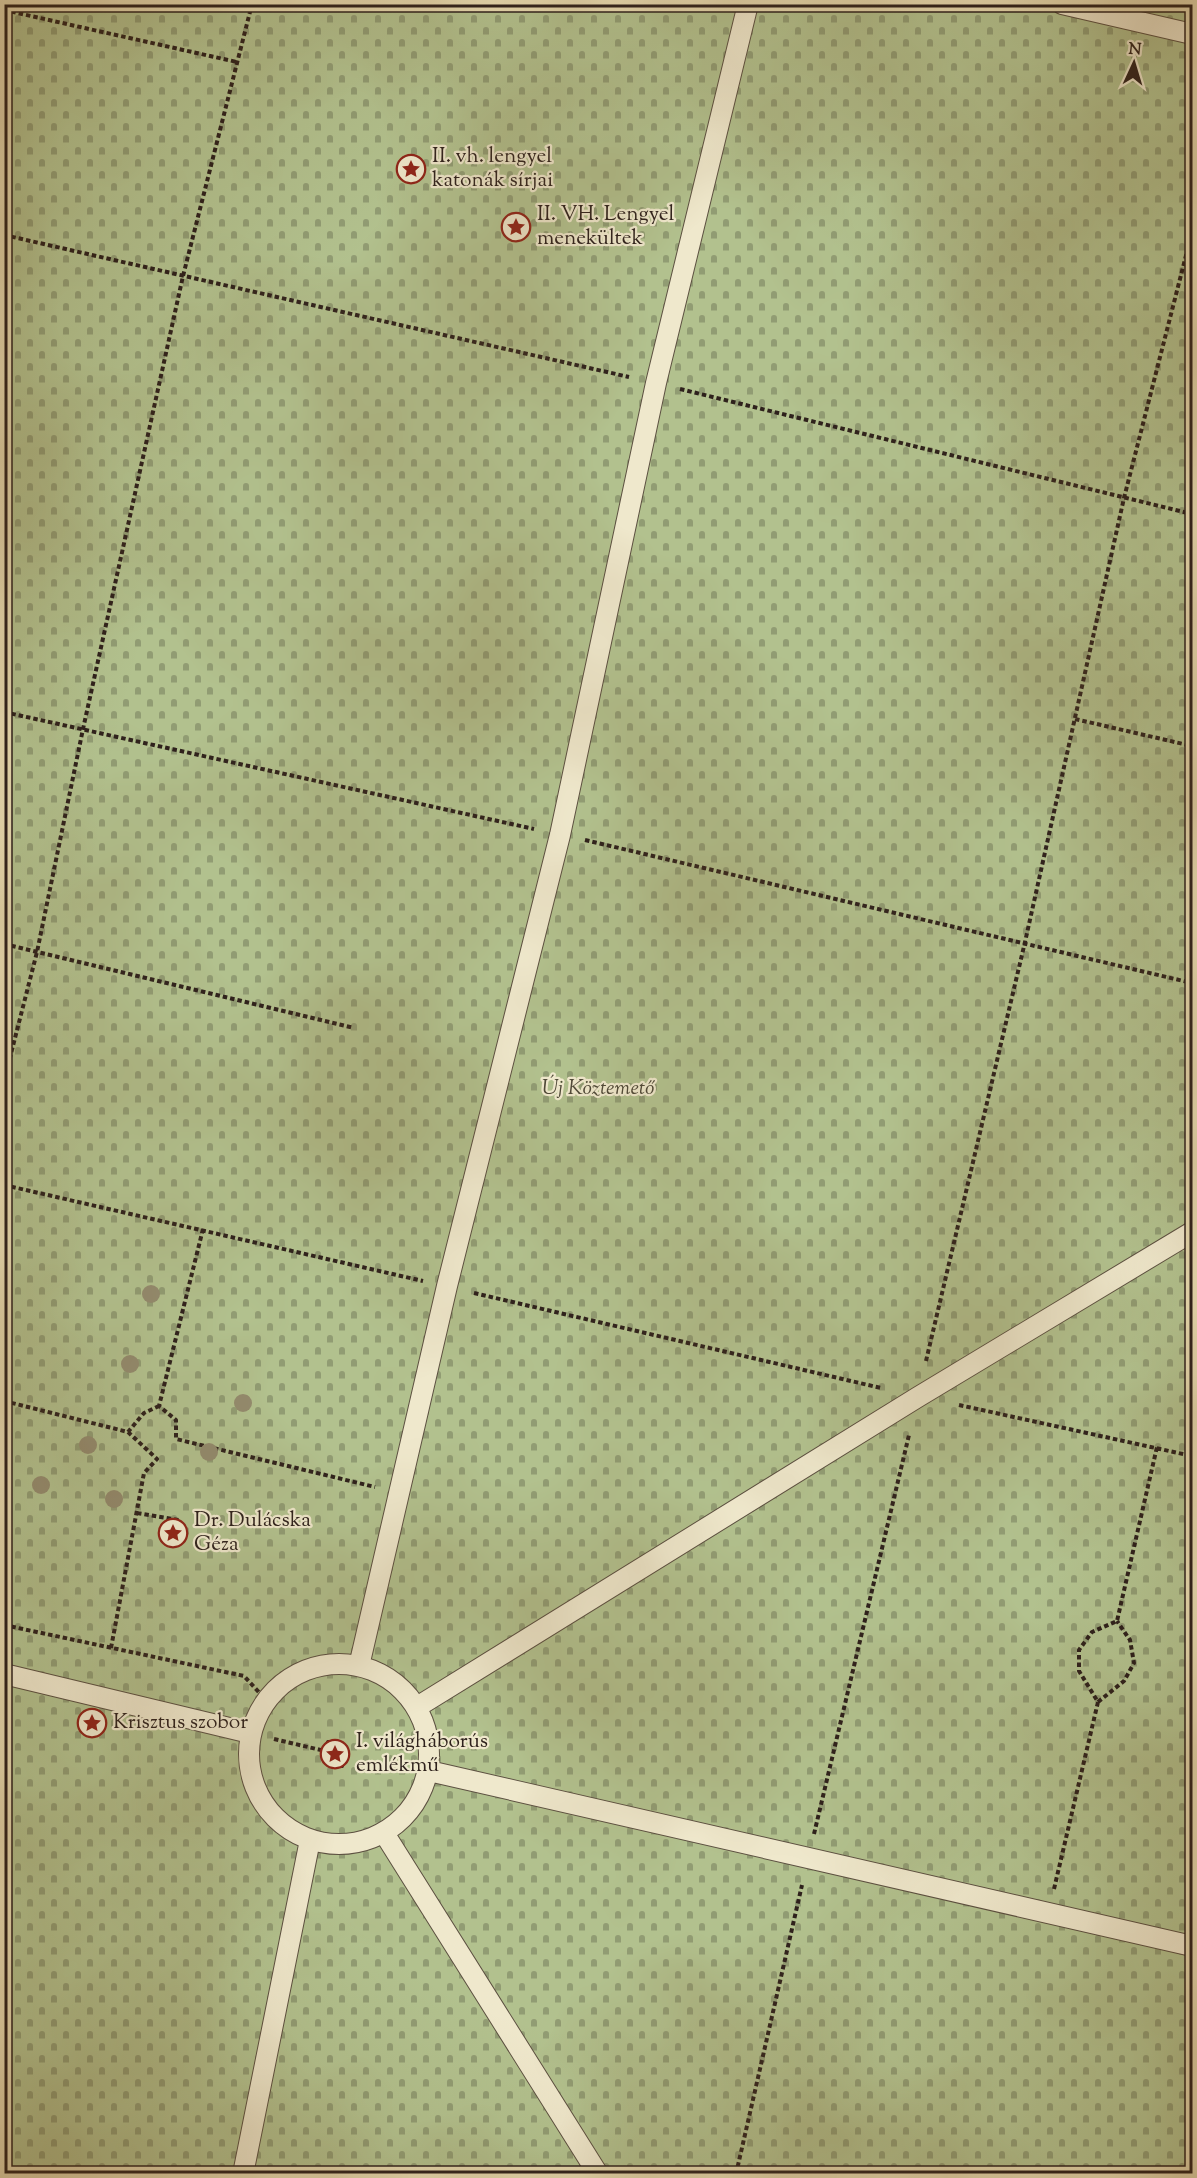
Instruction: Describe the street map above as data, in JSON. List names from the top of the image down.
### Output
{
  "parks": ["Új Köztemető"],
  "places": {
    "place": [
      "II. vh. lengyel katonák sírjai",
      "II. VH. Lengyel menekültek",
      "Dr. Dulácska Géza",
      "Krisztus szobor",
      "I. világháborús emlékmű"
    ]
  },
  "north": "top"
}
